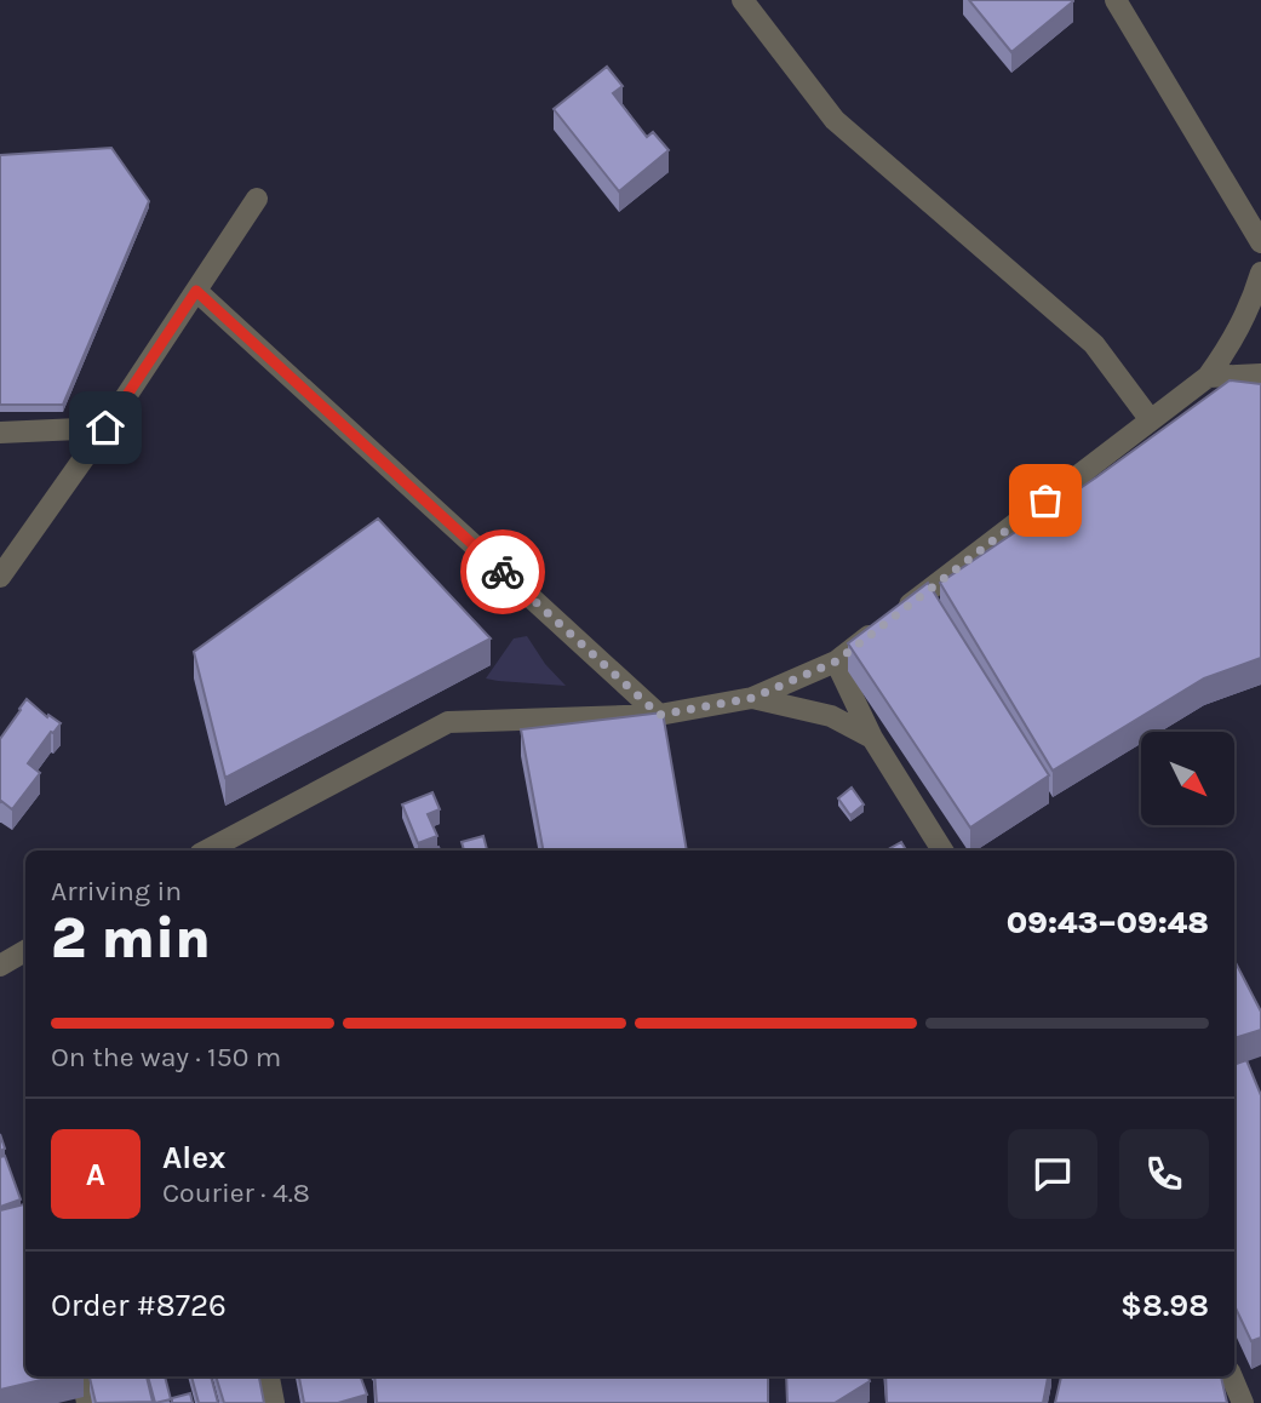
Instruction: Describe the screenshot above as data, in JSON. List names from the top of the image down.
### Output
{
  "north": "bottom right",
  "page": {
    "heading": ["2 min", "Arriving in", "09:43–09:48"],
    "panel": [
      "Alex",
      "Courier · 4.8",
      "Order #8726",
      "$8.98"
    ],
    "bar": "On the way · 150 m",
    "round": "A"
  }
}
